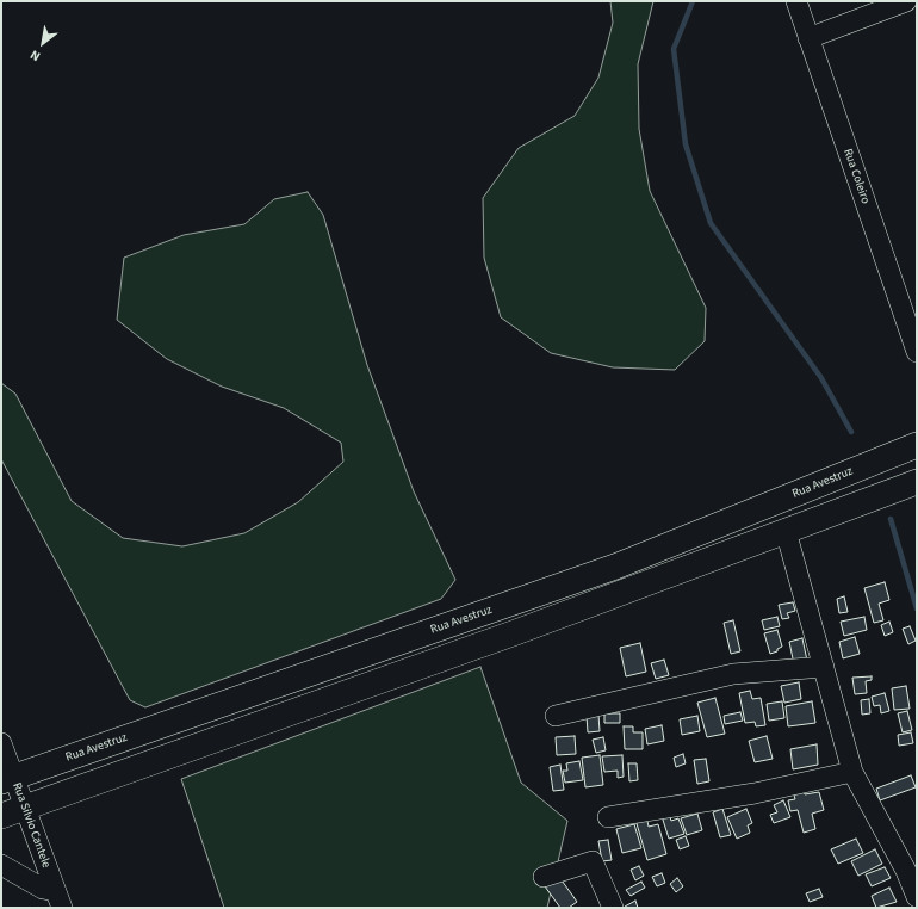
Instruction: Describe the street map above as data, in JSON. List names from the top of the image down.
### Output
{
  "streets": {
    "main road": ["Rua Avestruz"],
    "street": ["Rua Coleiro", "Rua Silvio Cantele"]
  },
  "crossings": [
    ["Rua Avestruz", "Rua Silvio Cantele"]
  ],
  "north": "bottom left"
}
